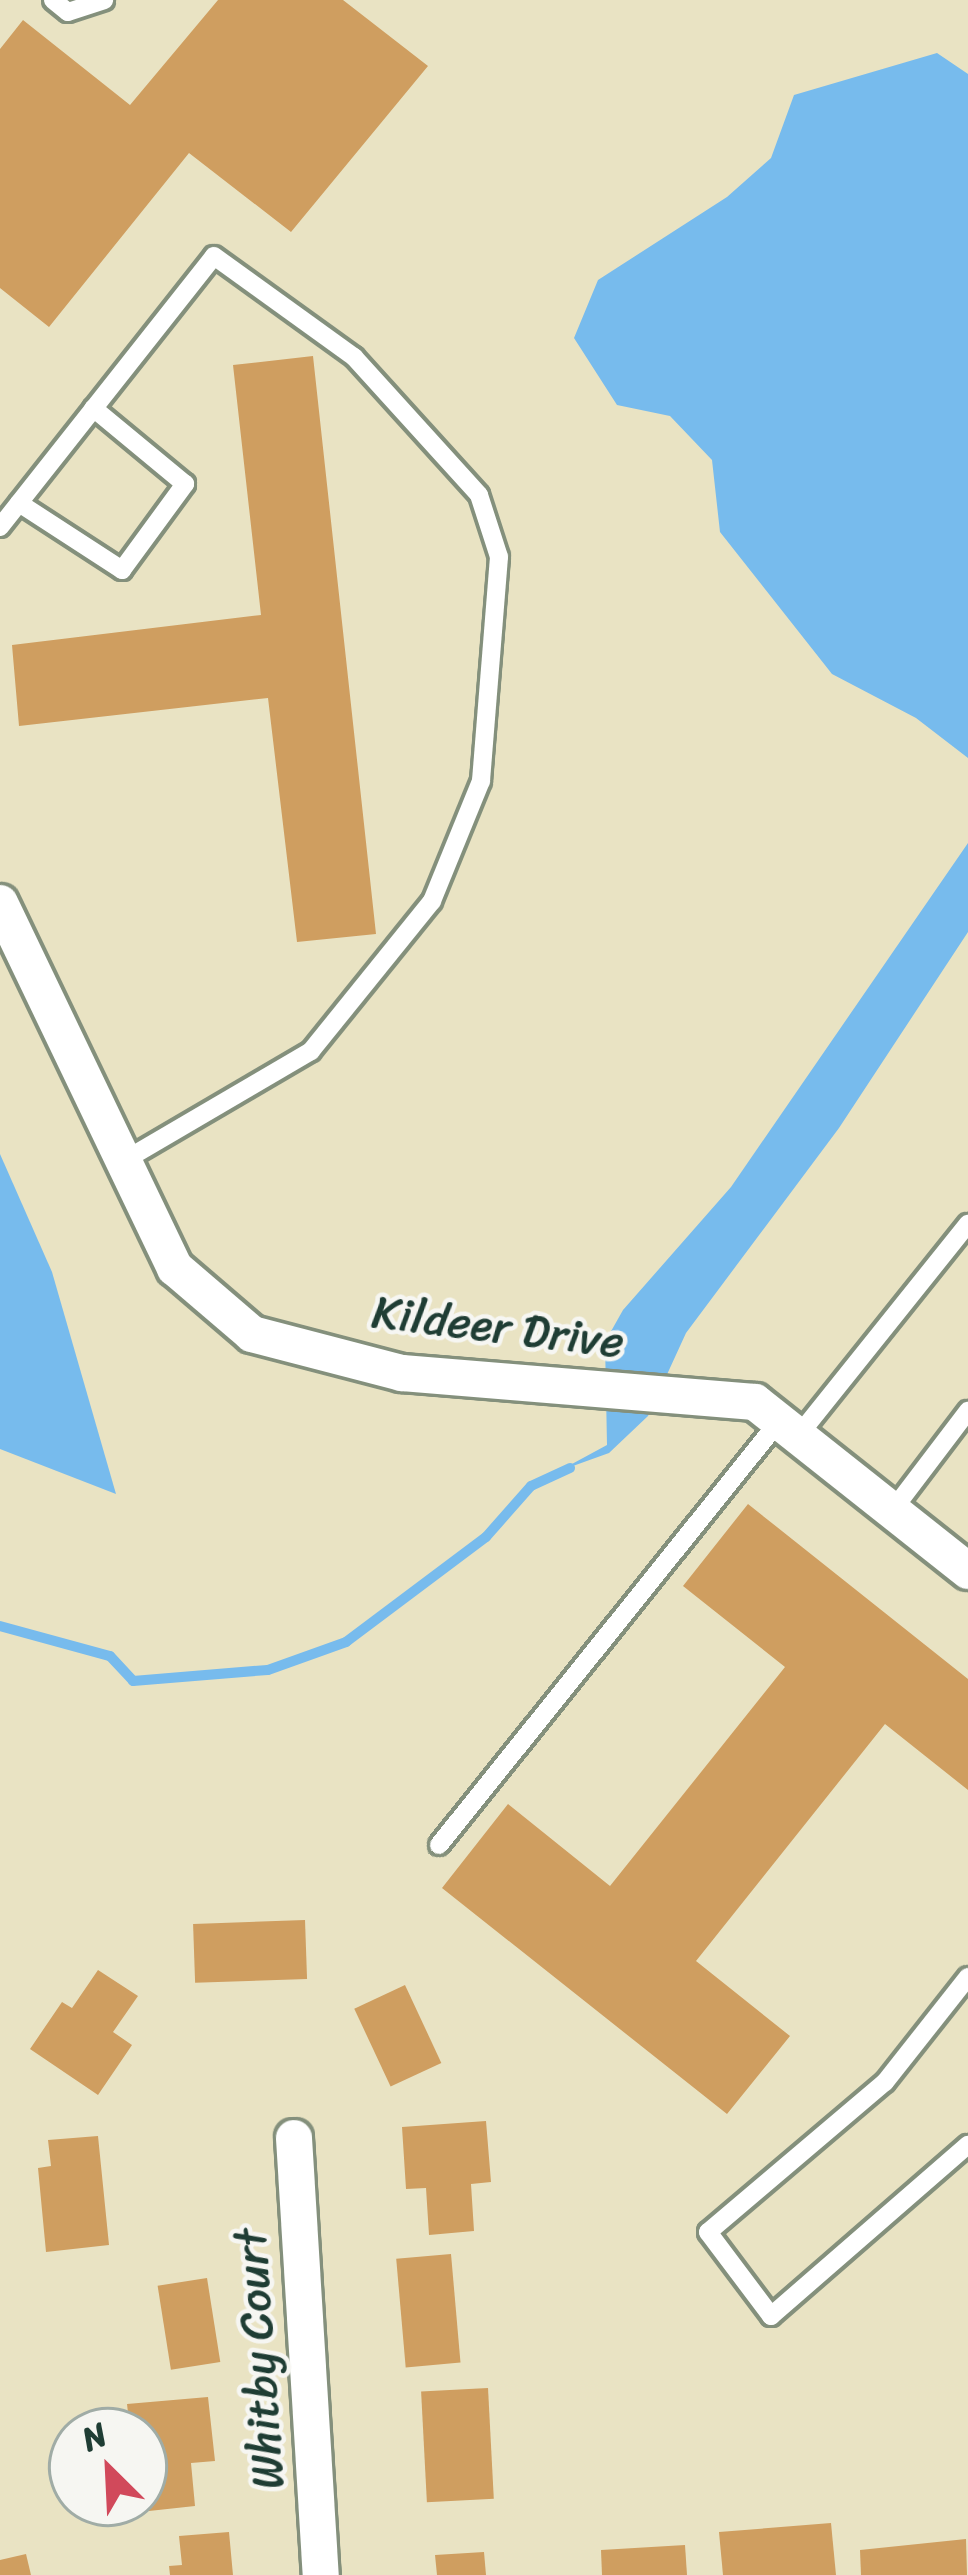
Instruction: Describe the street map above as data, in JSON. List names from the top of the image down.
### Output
{
  "streets": {
    "street": ["Kildeer Drive", "Whitby Court"]
  },
  "north": "top left"
}
